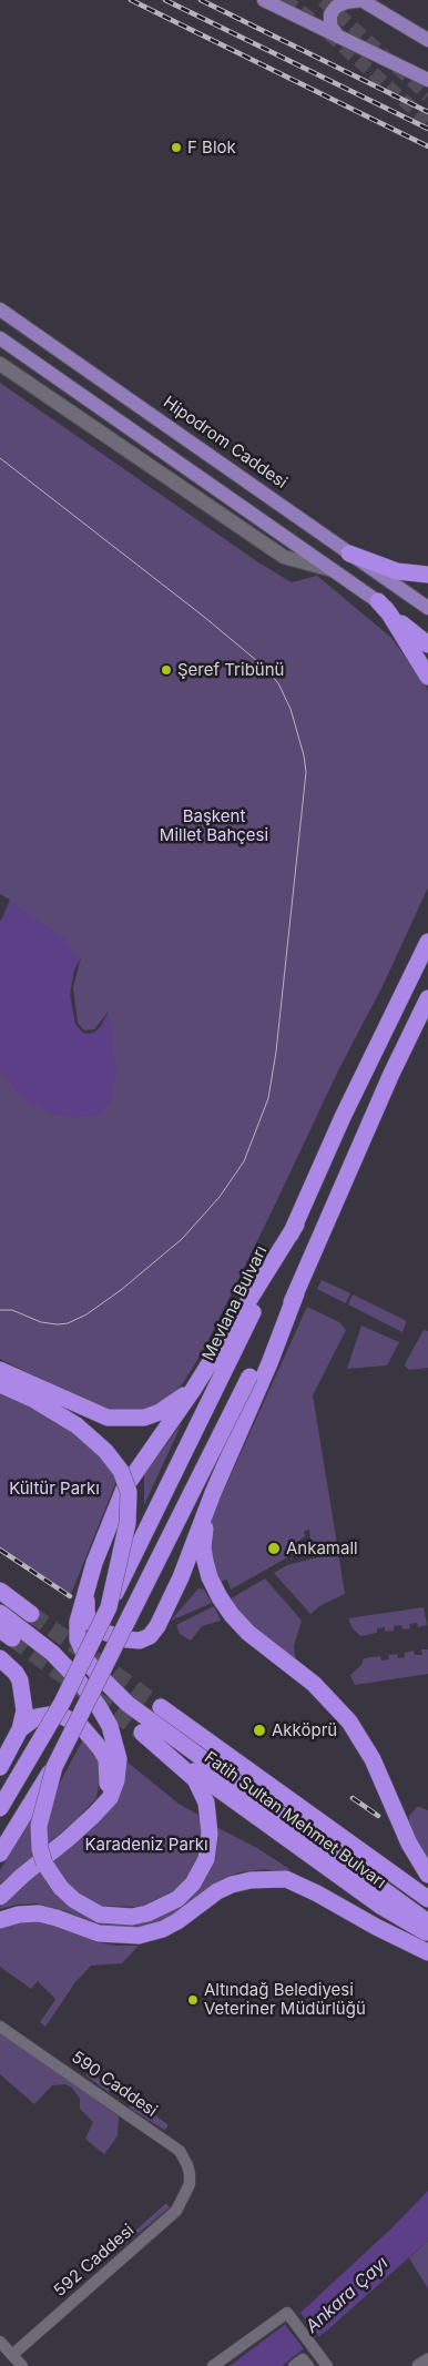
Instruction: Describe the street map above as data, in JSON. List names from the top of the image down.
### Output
{
  "streets": {
    "highway": ["Mevlana Bulvarı", "Fatih Sultan Mehmet Bulvarı"],
    "main road": ["Hipodrom Caddesi"],
    "street": ["590 Caddesi", "592 Caddesi"]
  },
  "crossings": [
    ["590 Caddesi", "592 Caddesi"]
  ],
  "water": ["Ankara Çayı"],
  "parks": ["Başkent Millet Bahçesi", "Kültür Parkı", "Karadeniz Parkı"],
  "places": [
    "F Blok",
    "Şeref Tribünü",
    "Ankamall",
    "Akköprü",
    "Altındağ Belediyesi Veteriner Müdürlüğü"
  ]
}
